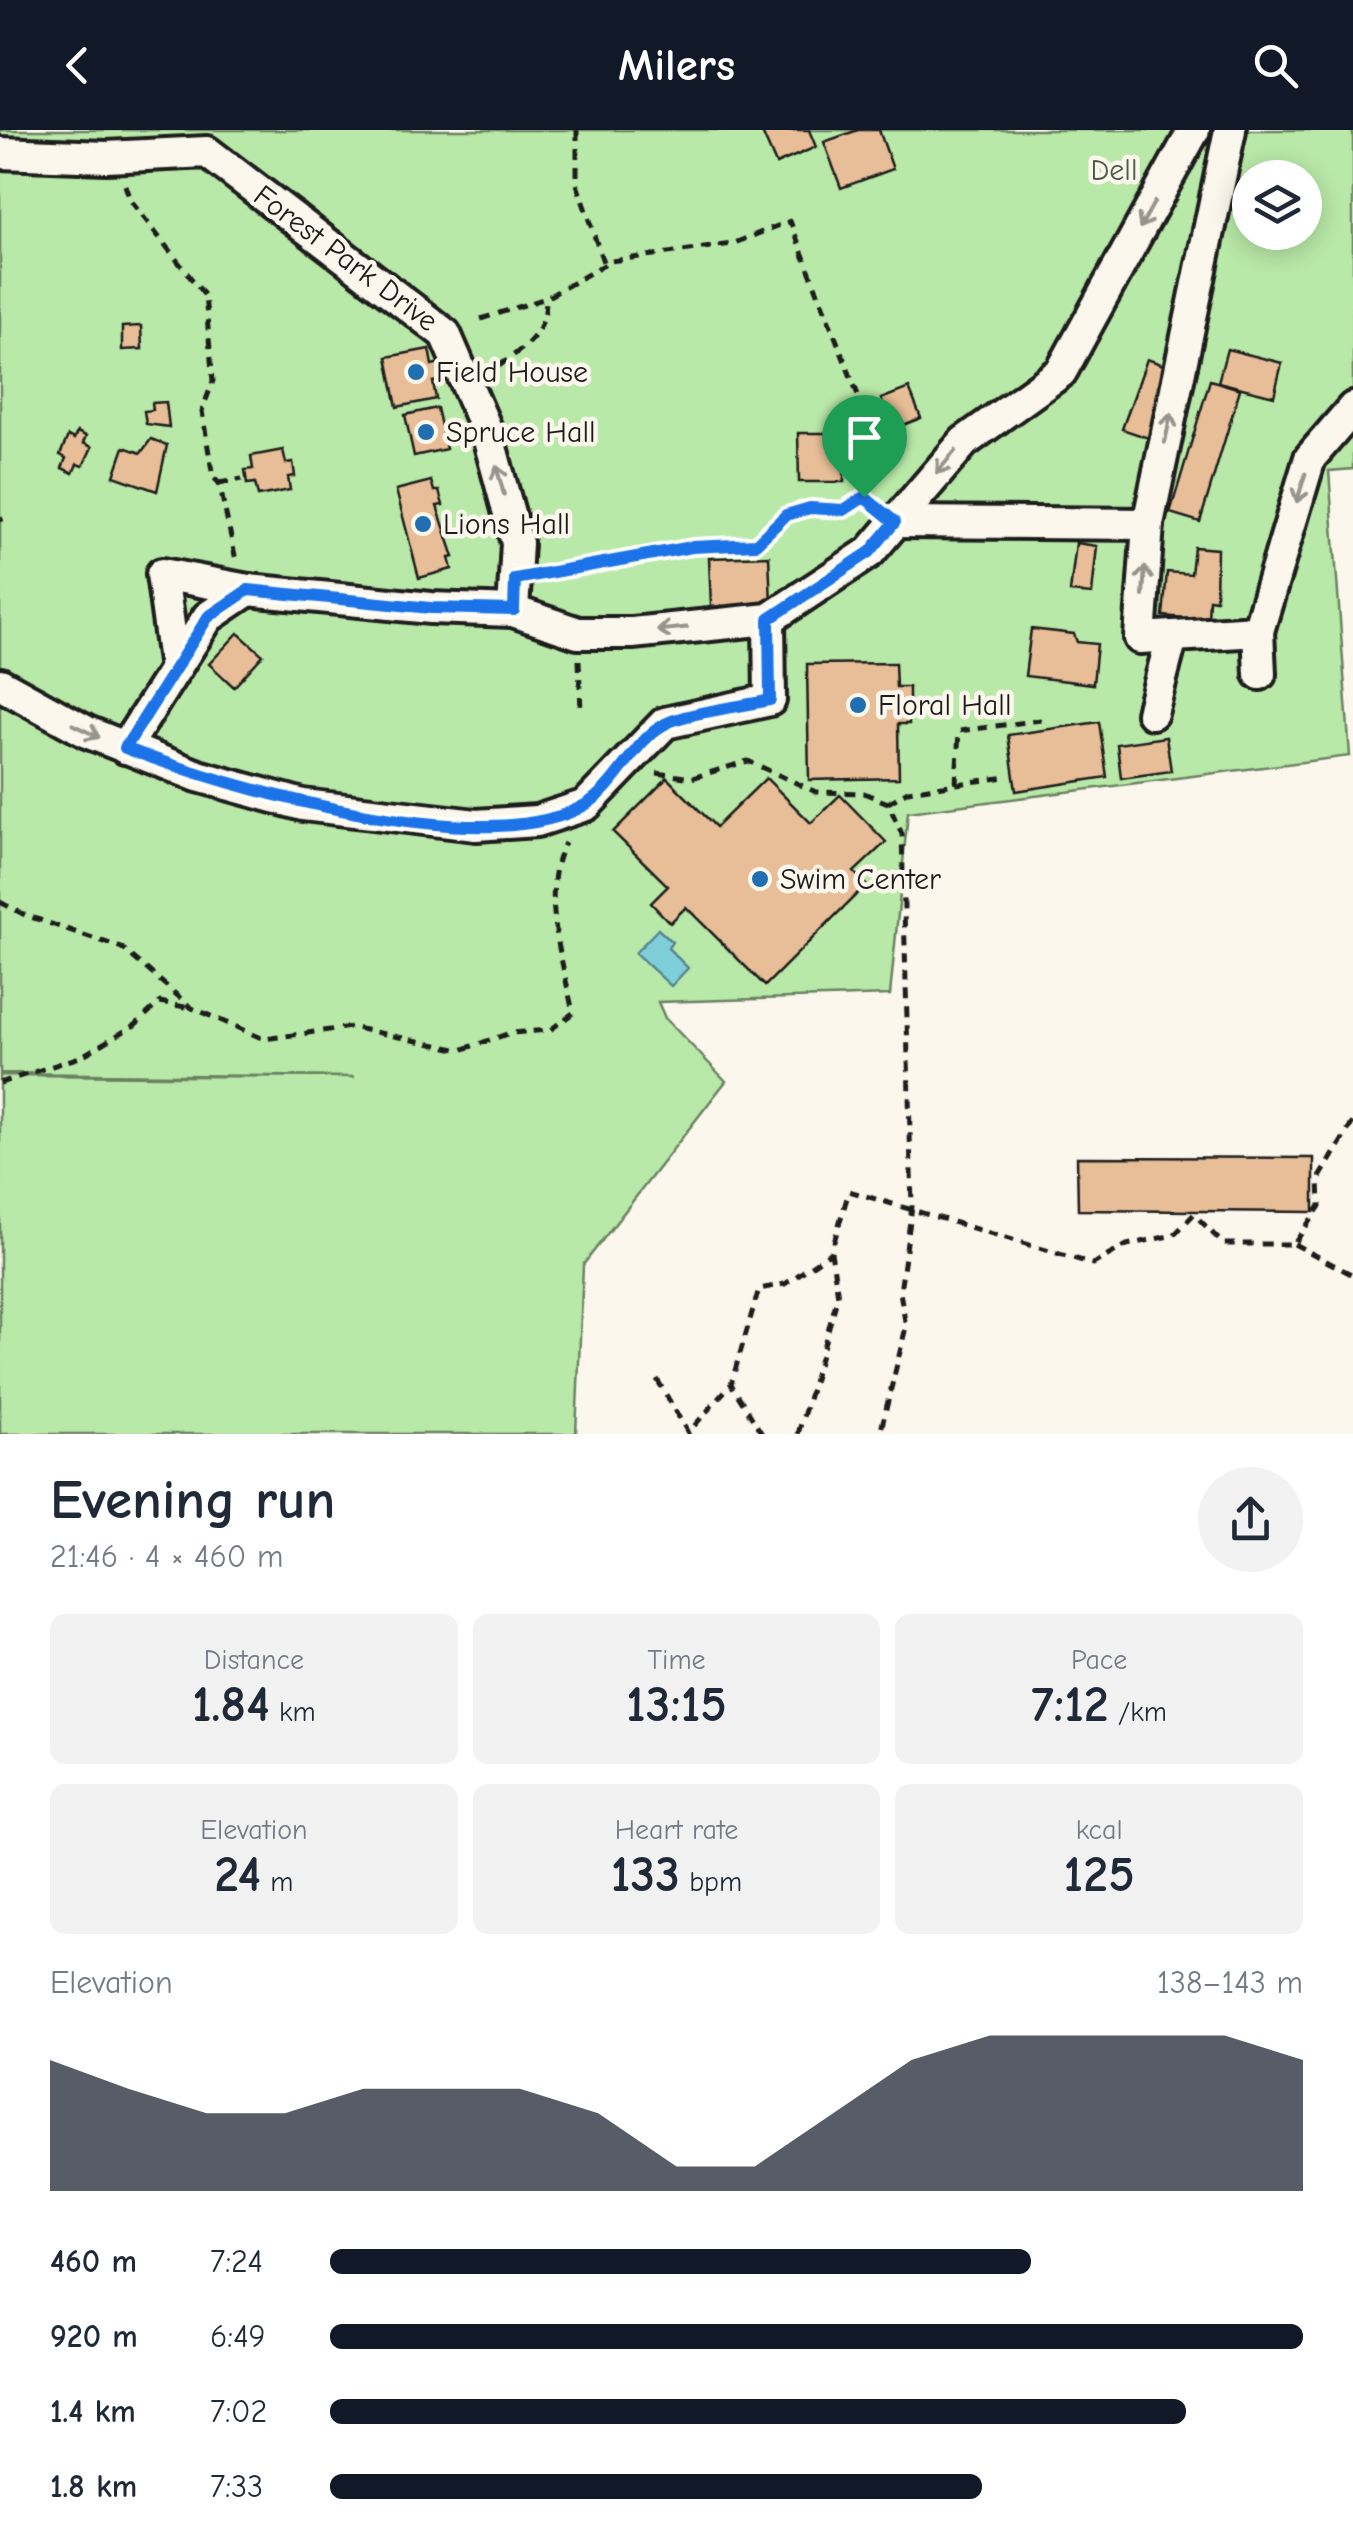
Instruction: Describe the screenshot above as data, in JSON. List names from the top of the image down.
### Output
{
  "streets": {
    "lane": ["Forest Park Drive"]
  },
  "one_way": ["Forest Park Drive"],
  "parks": ["Dell"],
  "places": [
    "Field House",
    "Spruce Hall",
    "Lions Hall",
    "Floral Hall",
    "Swim Center"
  ],
  "page": {
    "header": "Milers",
    "heading": ["Evening run", "21:46 · 4 × 460 m"],
    "stats": [
      ["Distance", "1.84 km"],
      ["Time", "13:15"],
      ["Pace", "7:12 /km"],
      ["Elevation", "24 m"],
      ["Heart rate", "133 bpm"],
      ["kcal", "125"]
    ],
    "chart": ["Elevation", "138–143 m"],
    "list": [
      {
        "name": "460 m",
        "note": "7:24"
      },
      {
        "name": "920 m",
        "note": "6:49"
      },
      {
        "name": "1.4 km",
        "note": "7:02"
      },
      {
        "name": "1.8 km",
        "note": "7:33"
      }
    ]
  }
}
